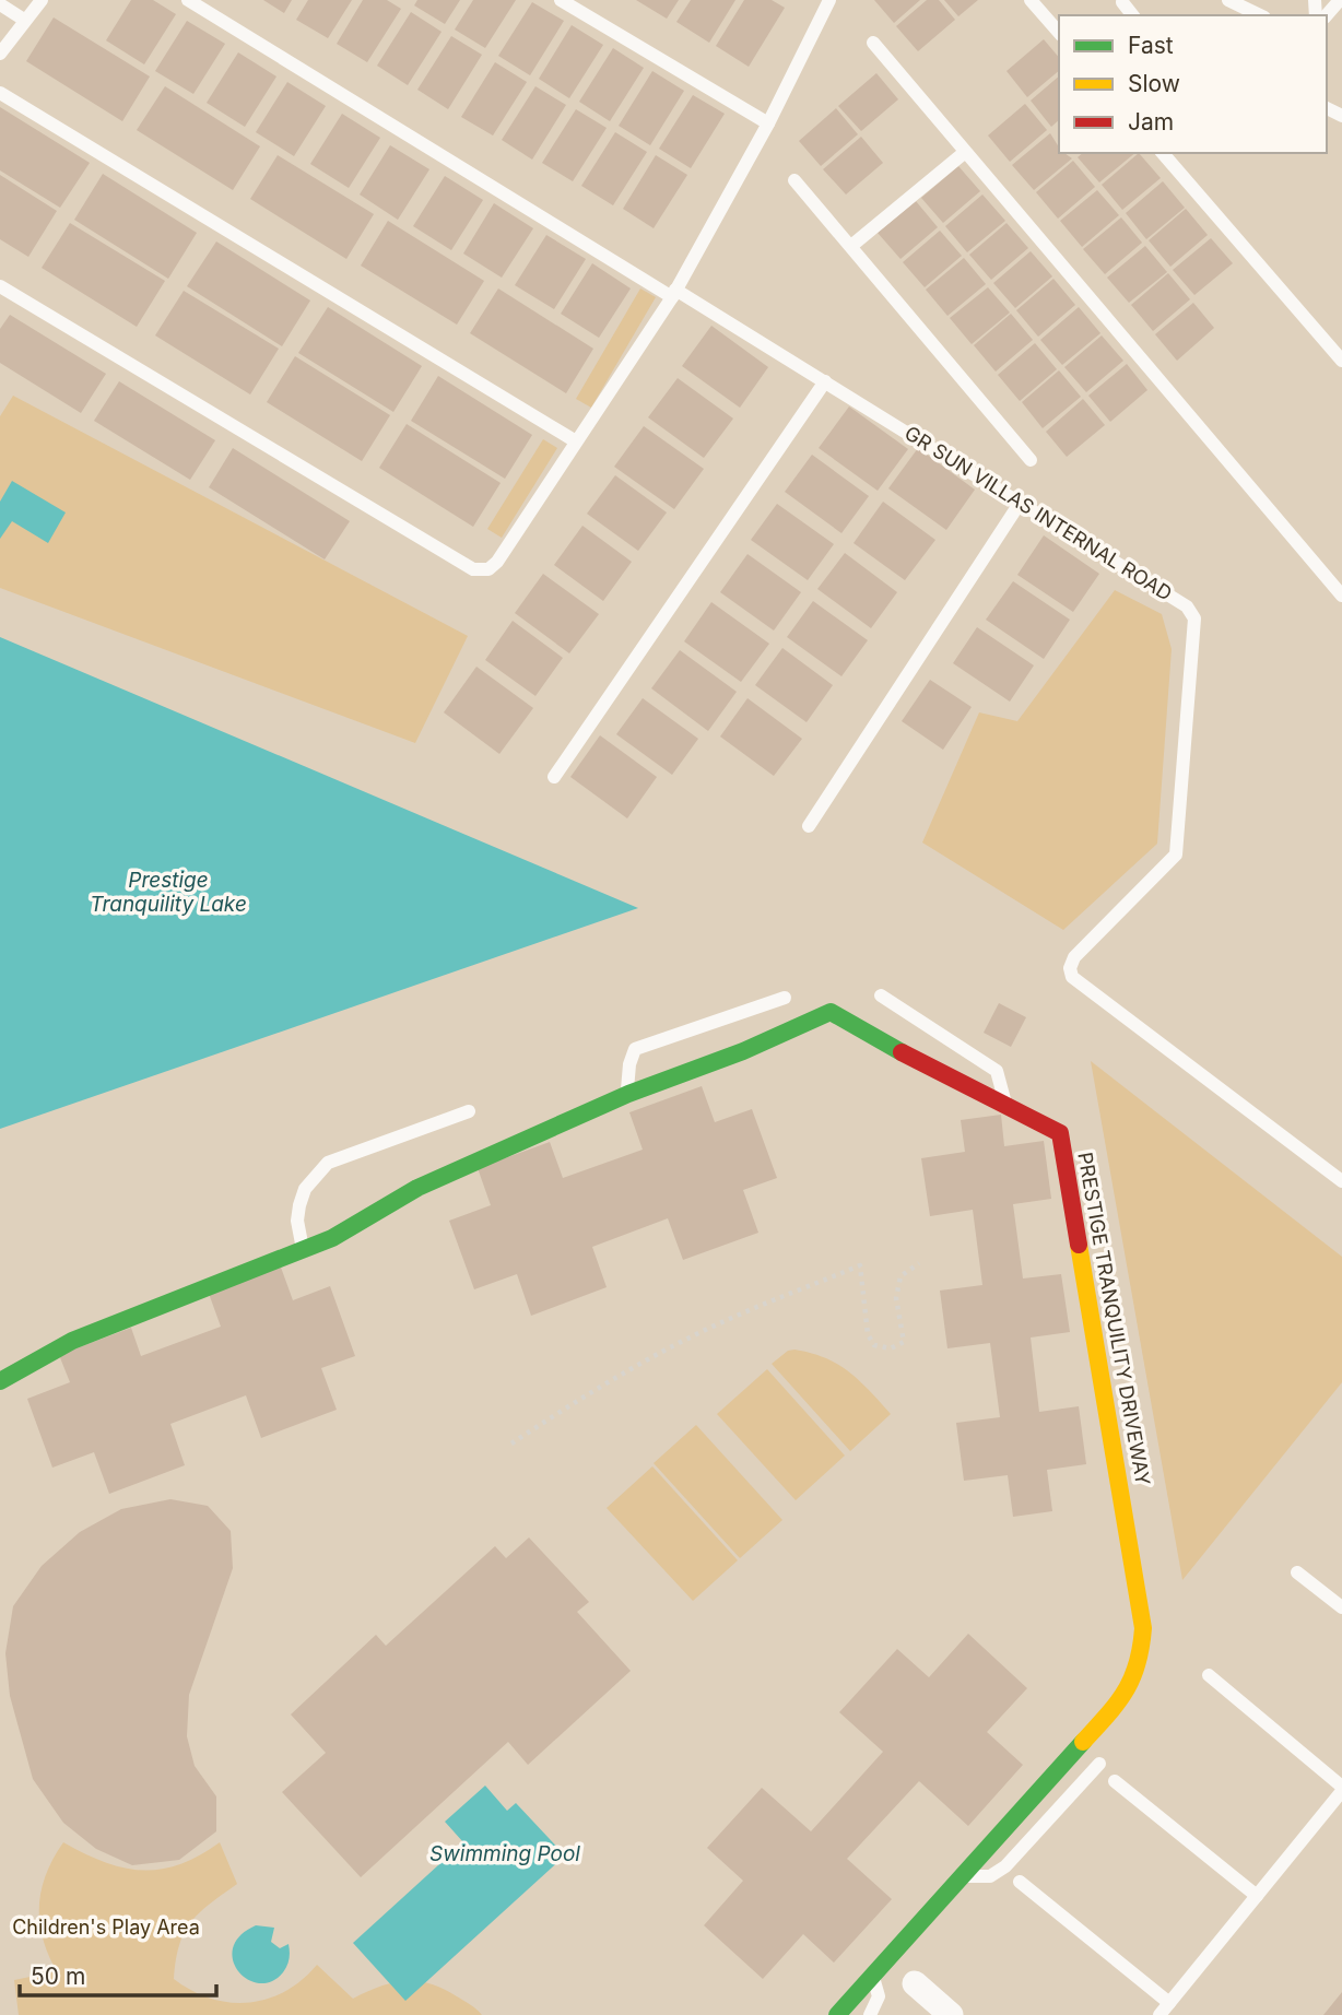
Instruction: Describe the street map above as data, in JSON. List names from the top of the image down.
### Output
{
  "streets": {
    "street": ["PRESTIGE TRANQUILITY DRIVEWAY"],
    "lane": ["GR SUN VILLAS INTERNAL ROAD"]
  },
  "water": ["Prestige Tranquility Lake", "Swimming Pool"],
  "parks": ["Children's Play Area"],
  "legend": ["Fast", "Slow", "Jam"],
  "scale_bar": "50 m"
}
